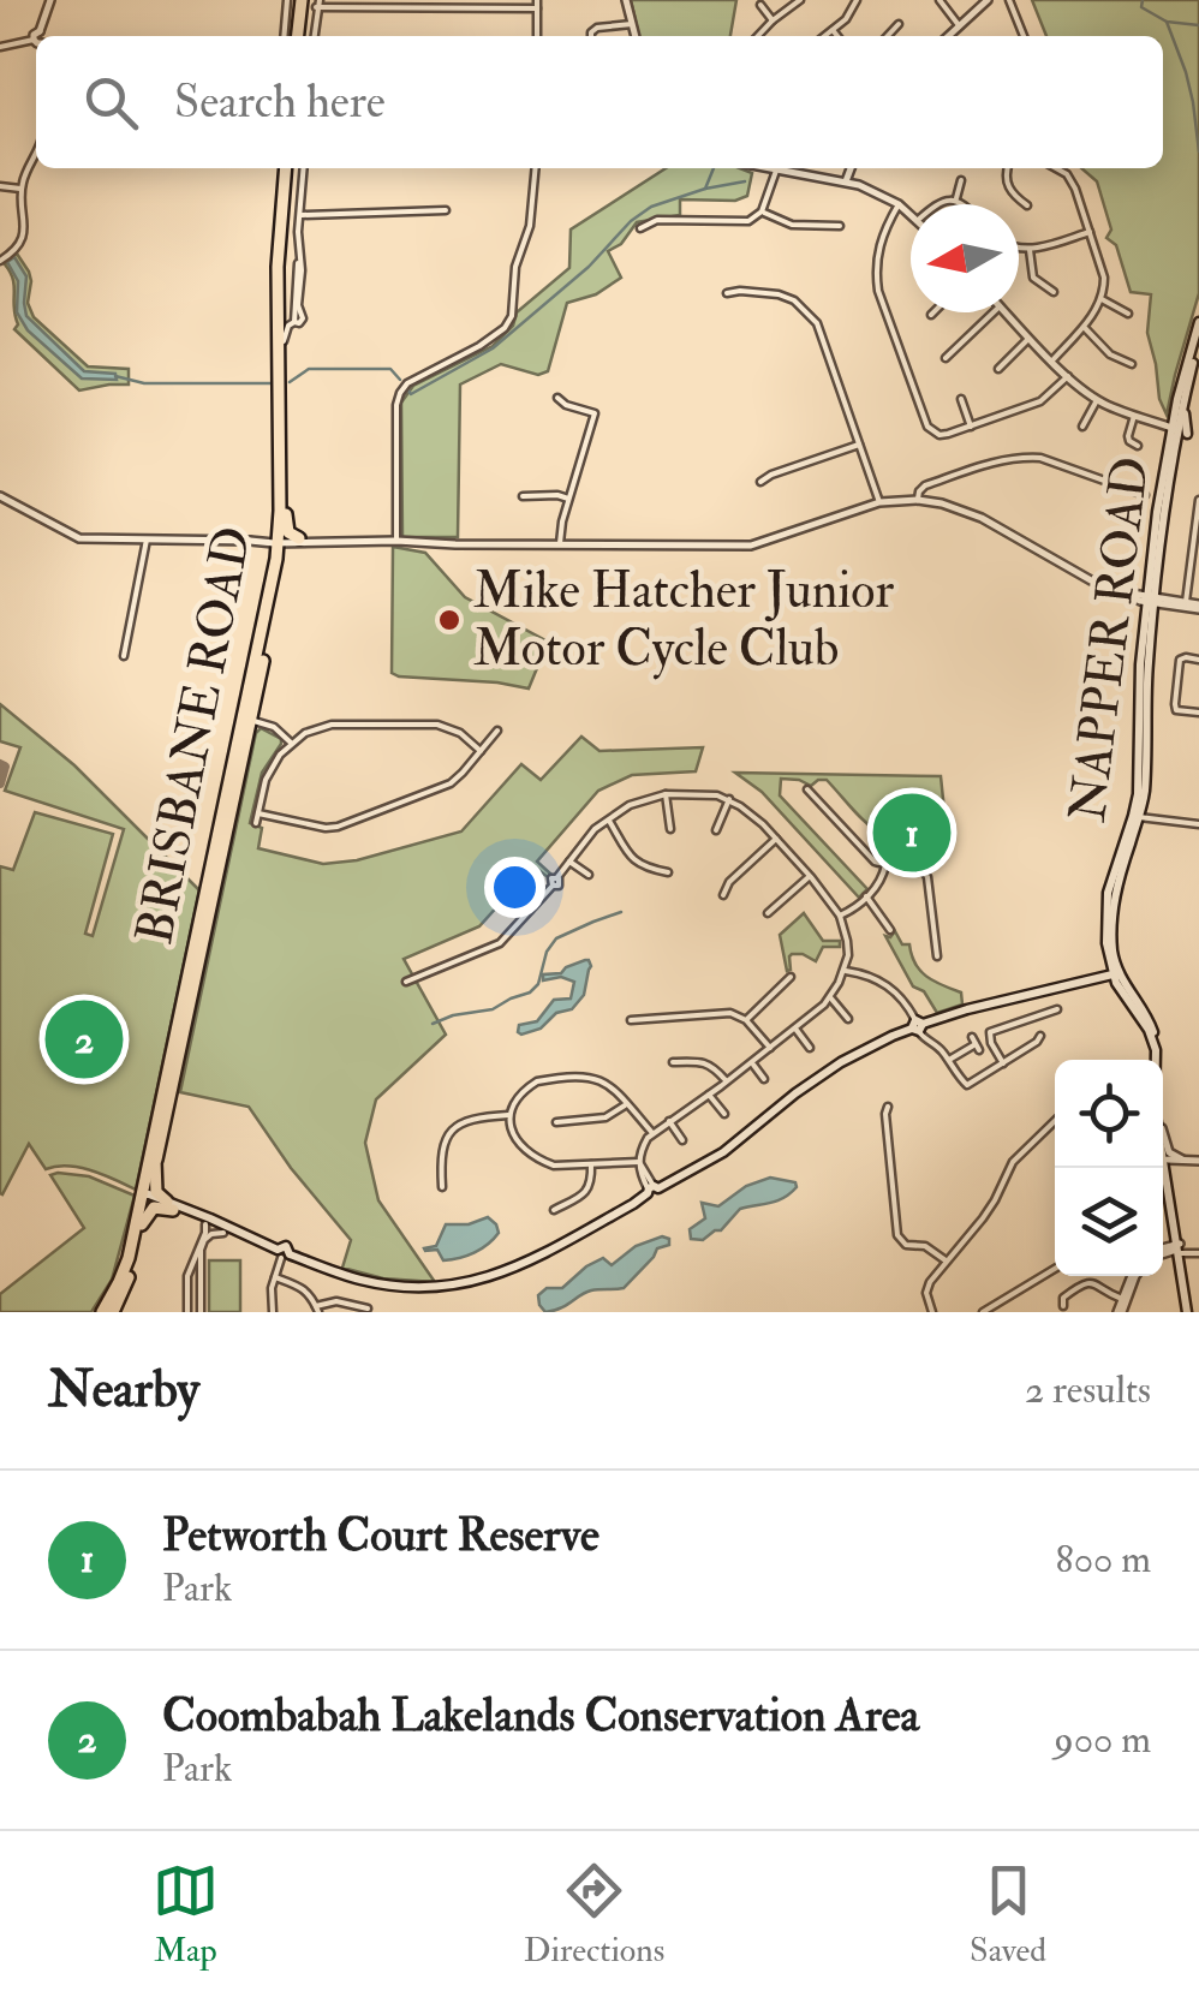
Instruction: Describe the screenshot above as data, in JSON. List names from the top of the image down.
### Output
{
  "streets": {
    "highway": ["BRISBANE ROAD"],
    "main road": ["NAPPER ROAD"]
  },
  "places": ["Mike Hatcher Junior Motor Cycle Club"],
  "north": "left",
  "page": {
    "search": "Search here",
    "pins": ["1", "2"],
    "heading": ["Nearby", "2 results"],
    "list": [
      {
        "mark": "1",
        "name": "Petworth Court Reserve",
        "note": "Park",
        "value": "800 m"
      },
      {
        "mark": "2",
        "name": "Coombabah Lakelands Conservation Area",
        "note": "Park",
        "value": "900 m"
      }
    ],
    "nav": ["Map", "Directions", "Saved"]
  }
}
